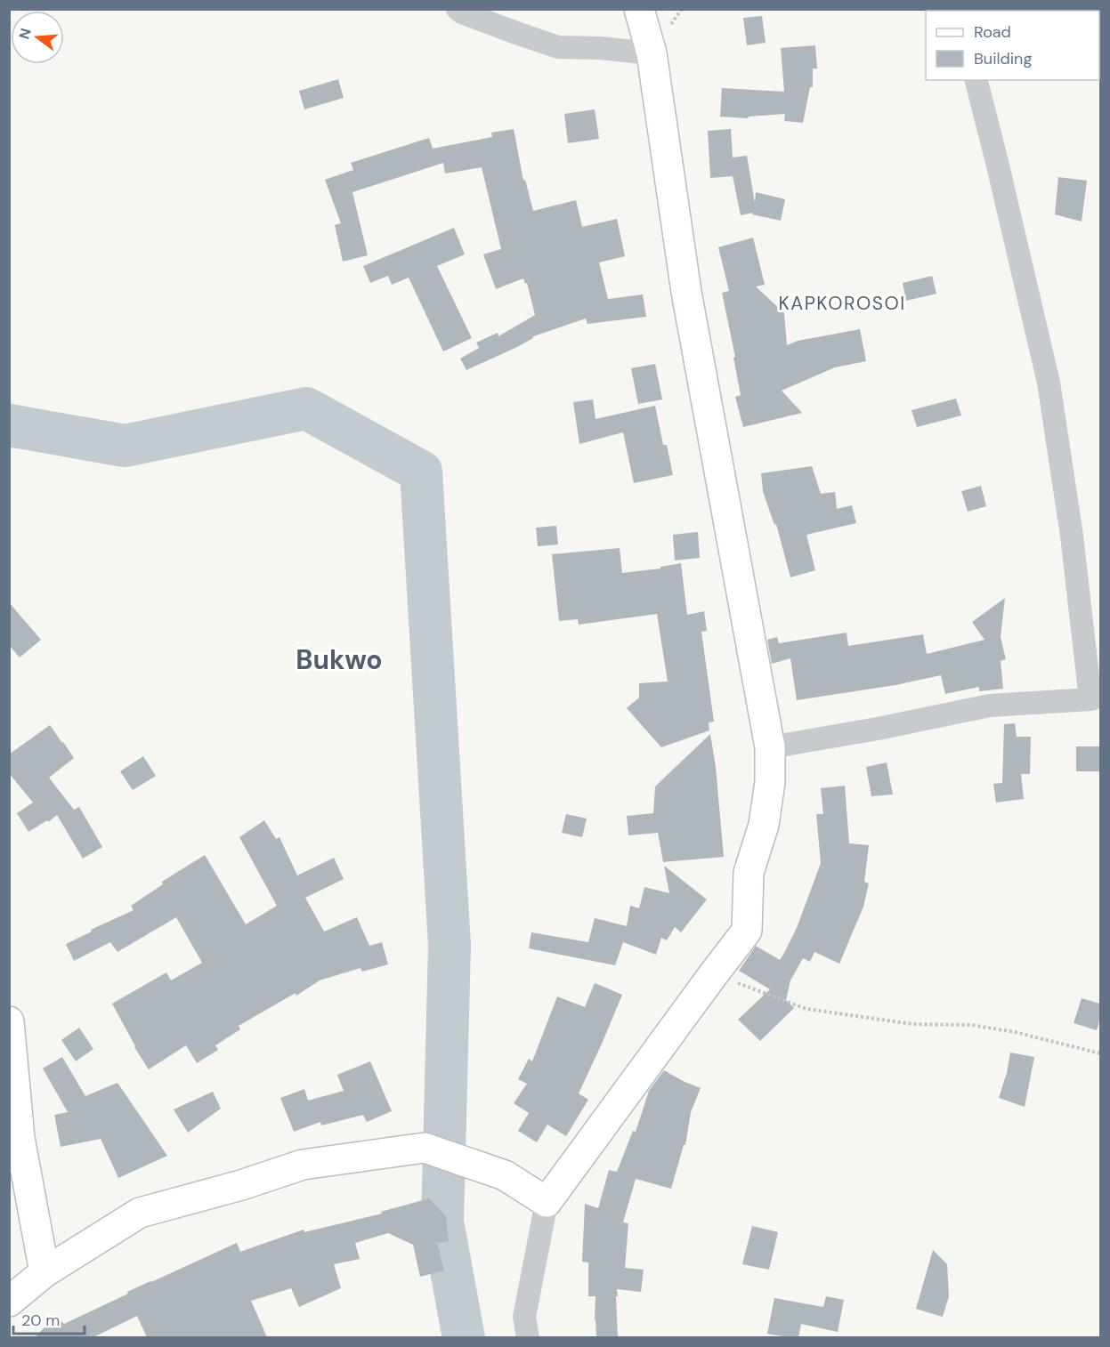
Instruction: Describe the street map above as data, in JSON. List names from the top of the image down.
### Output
{
  "districts": ["KAPKOROSOI", "Bukwo"],
  "legend": ["Road", "Building"],
  "scale_bar": "20 m",
  "north": "left"
}
